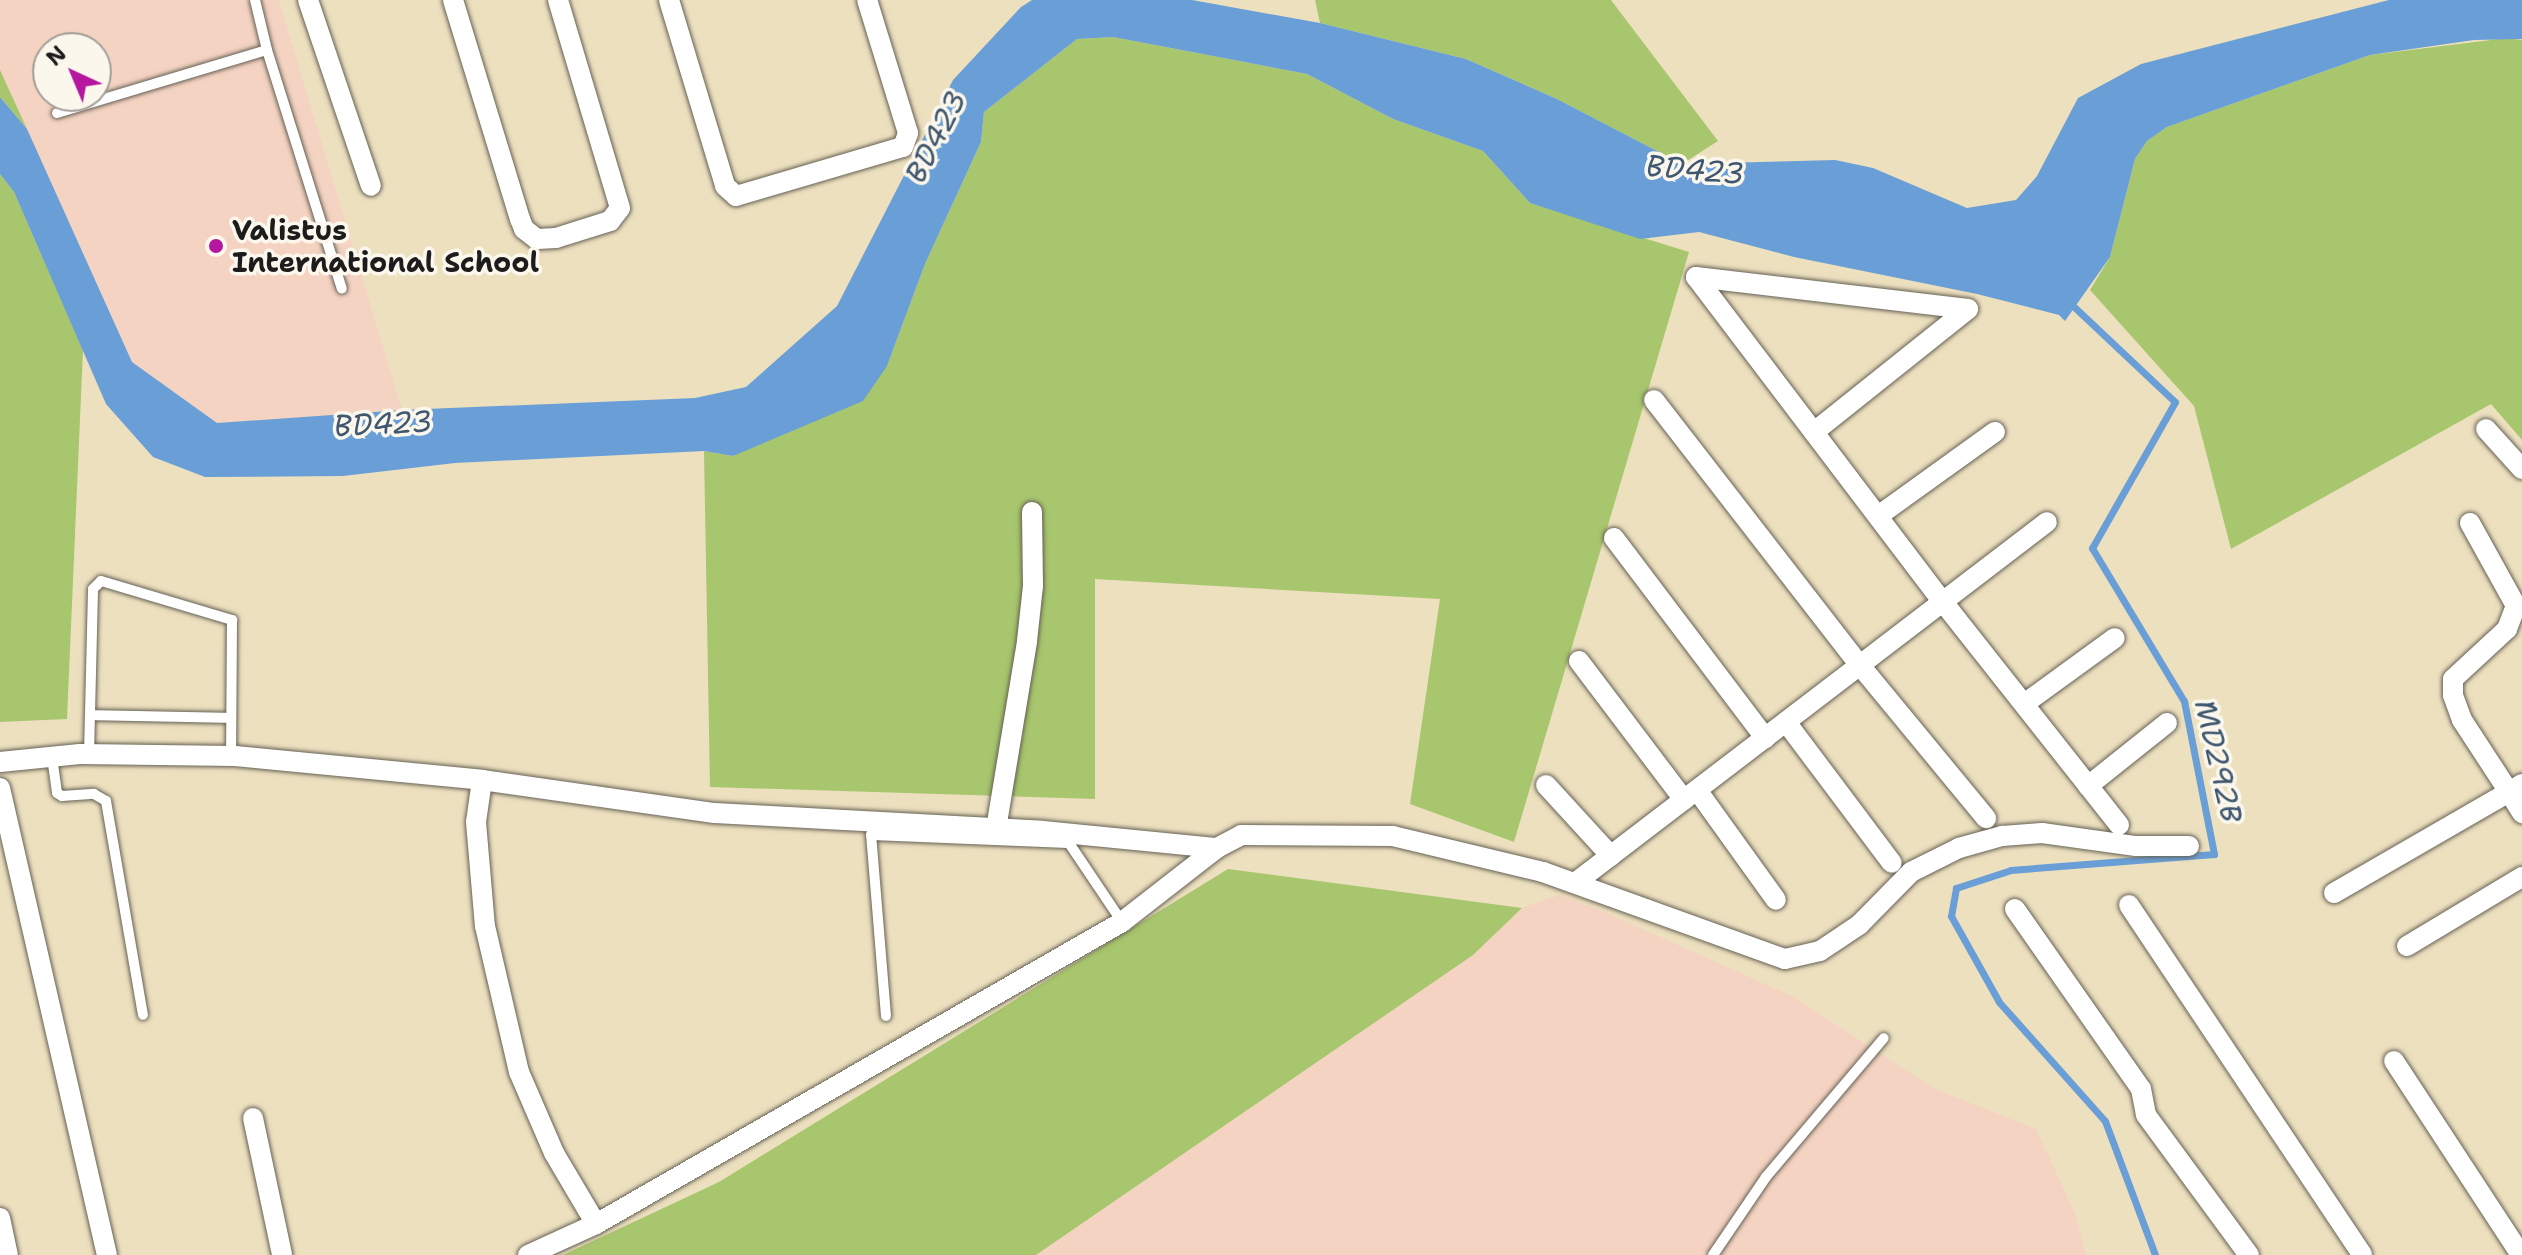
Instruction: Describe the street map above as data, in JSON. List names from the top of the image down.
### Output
{
  "water": ["BD423", "MD292B"],
  "places": ["Valistus International School"],
  "north": "top left"
}
